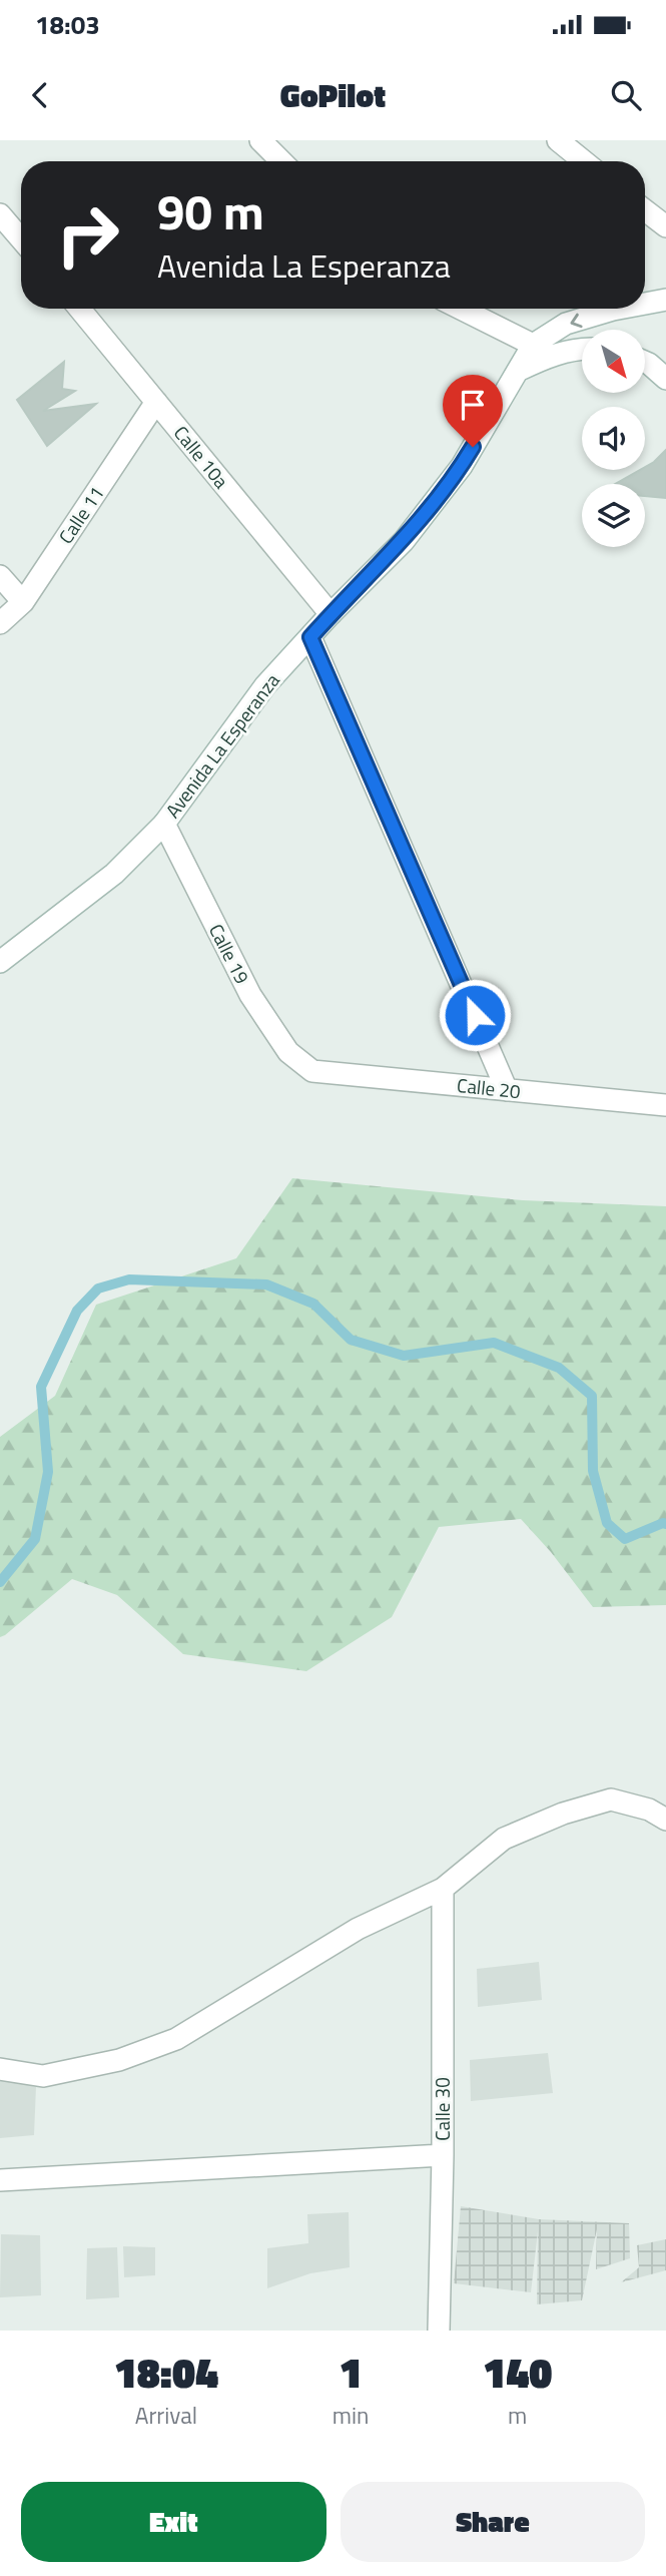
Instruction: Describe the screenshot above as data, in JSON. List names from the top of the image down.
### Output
{
  "streets": {
    "street": [
      "Calle 10a",
      "Calle 11",
      "Avenida La Esperanza",
      "Calle 19",
      "Calle 20",
      "Calle 30"
    ]
  },
  "crossings": [
    ["Calle 10a", "Calle 11"],
    ["Calle 10a", "Avenida La Esperanza"],
    ["Avenida La Esperanza", "Calle 19"],
    ["Calle 19", "Calle 20"]
  ],
  "north": "bottom right",
  "page": {
    "status": "18:03",
    "header": "GoPilot",
    "turn": ["90 m", "Avenida La Esperanza"],
    "eta": [
      "18:04",
      "Arrival",
      "1",
      "min",
      "140",
      "m"
    ],
    "buttons": ["Exit", "Share"]
  }
}
